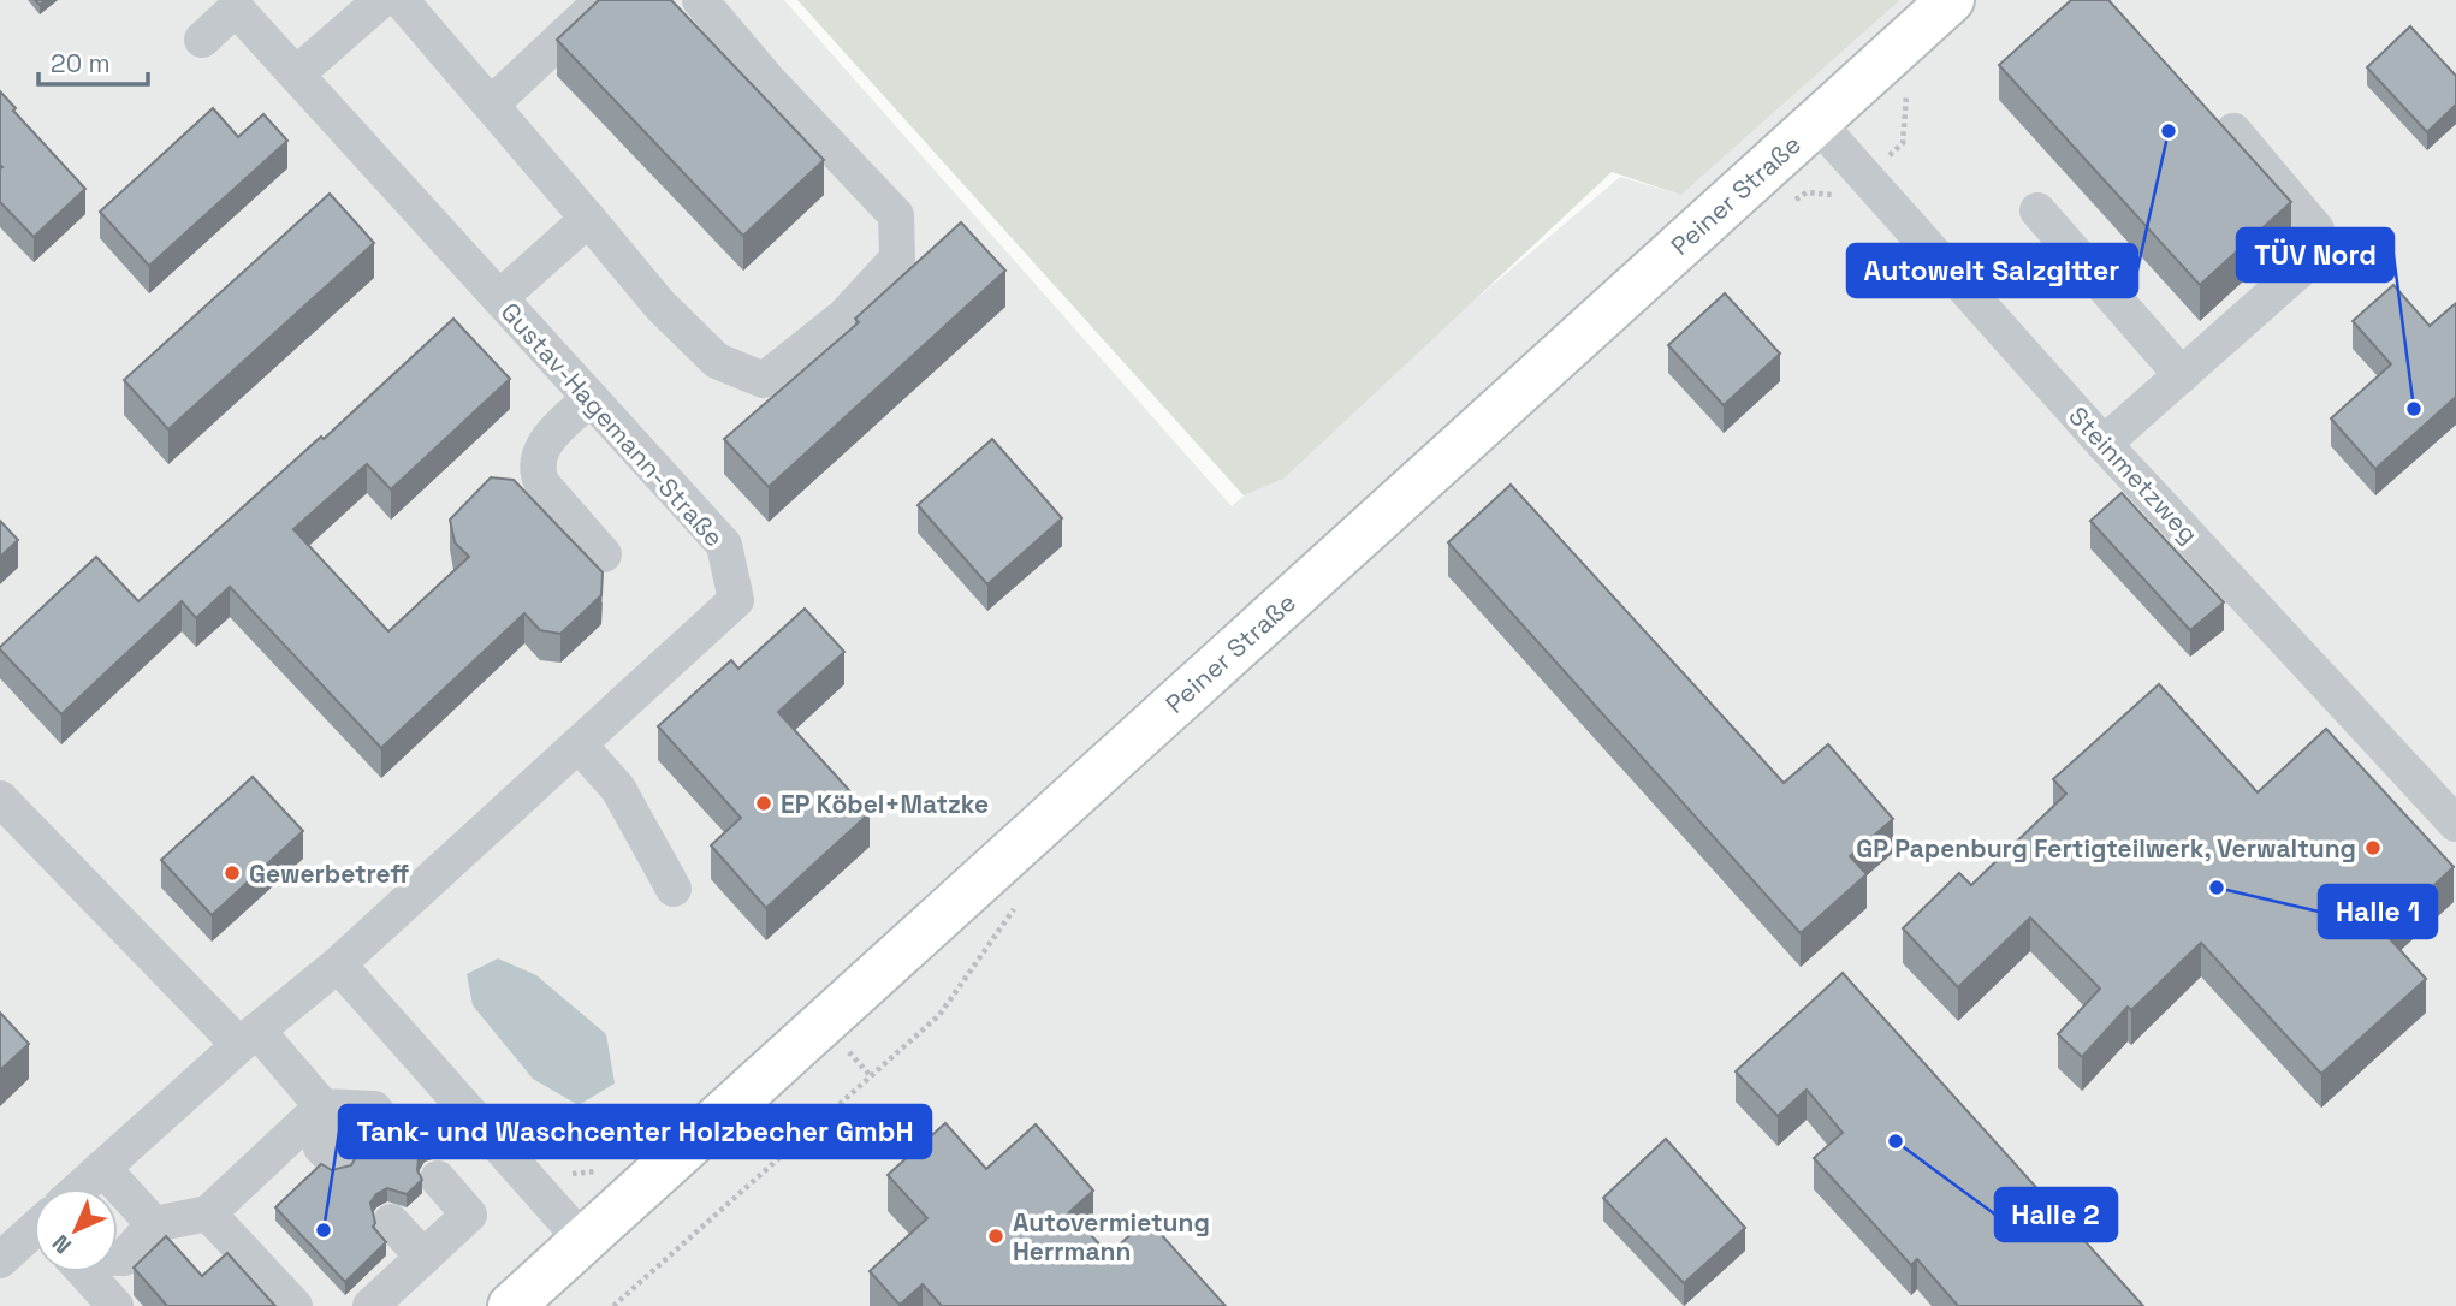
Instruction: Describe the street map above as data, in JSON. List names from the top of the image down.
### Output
{
  "streets": {
    "main road": ["Peiner Straße"],
    "street": ["Gustav-Hagemann-Straße", "Steinmetzweg"]
  },
  "crossings": [
    ["Peiner Straße", "Steinmetzweg"]
  ],
  "places": [
    "Autowelt Salzgitter",
    "TÜV Nord",
    "EP Köbel+Matzke",
    "GP Papenburg Fertigteilwerk, Verwaltung",
    "Gewerbetreff",
    "Halle 1",
    "Halle 2",
    "Tank- und Waschcenter Holzbecher GmbH",
    "Autovermietung Herrmann"
  ],
  "scale_bar": "20 m",
  "north": "bottom left"
}
